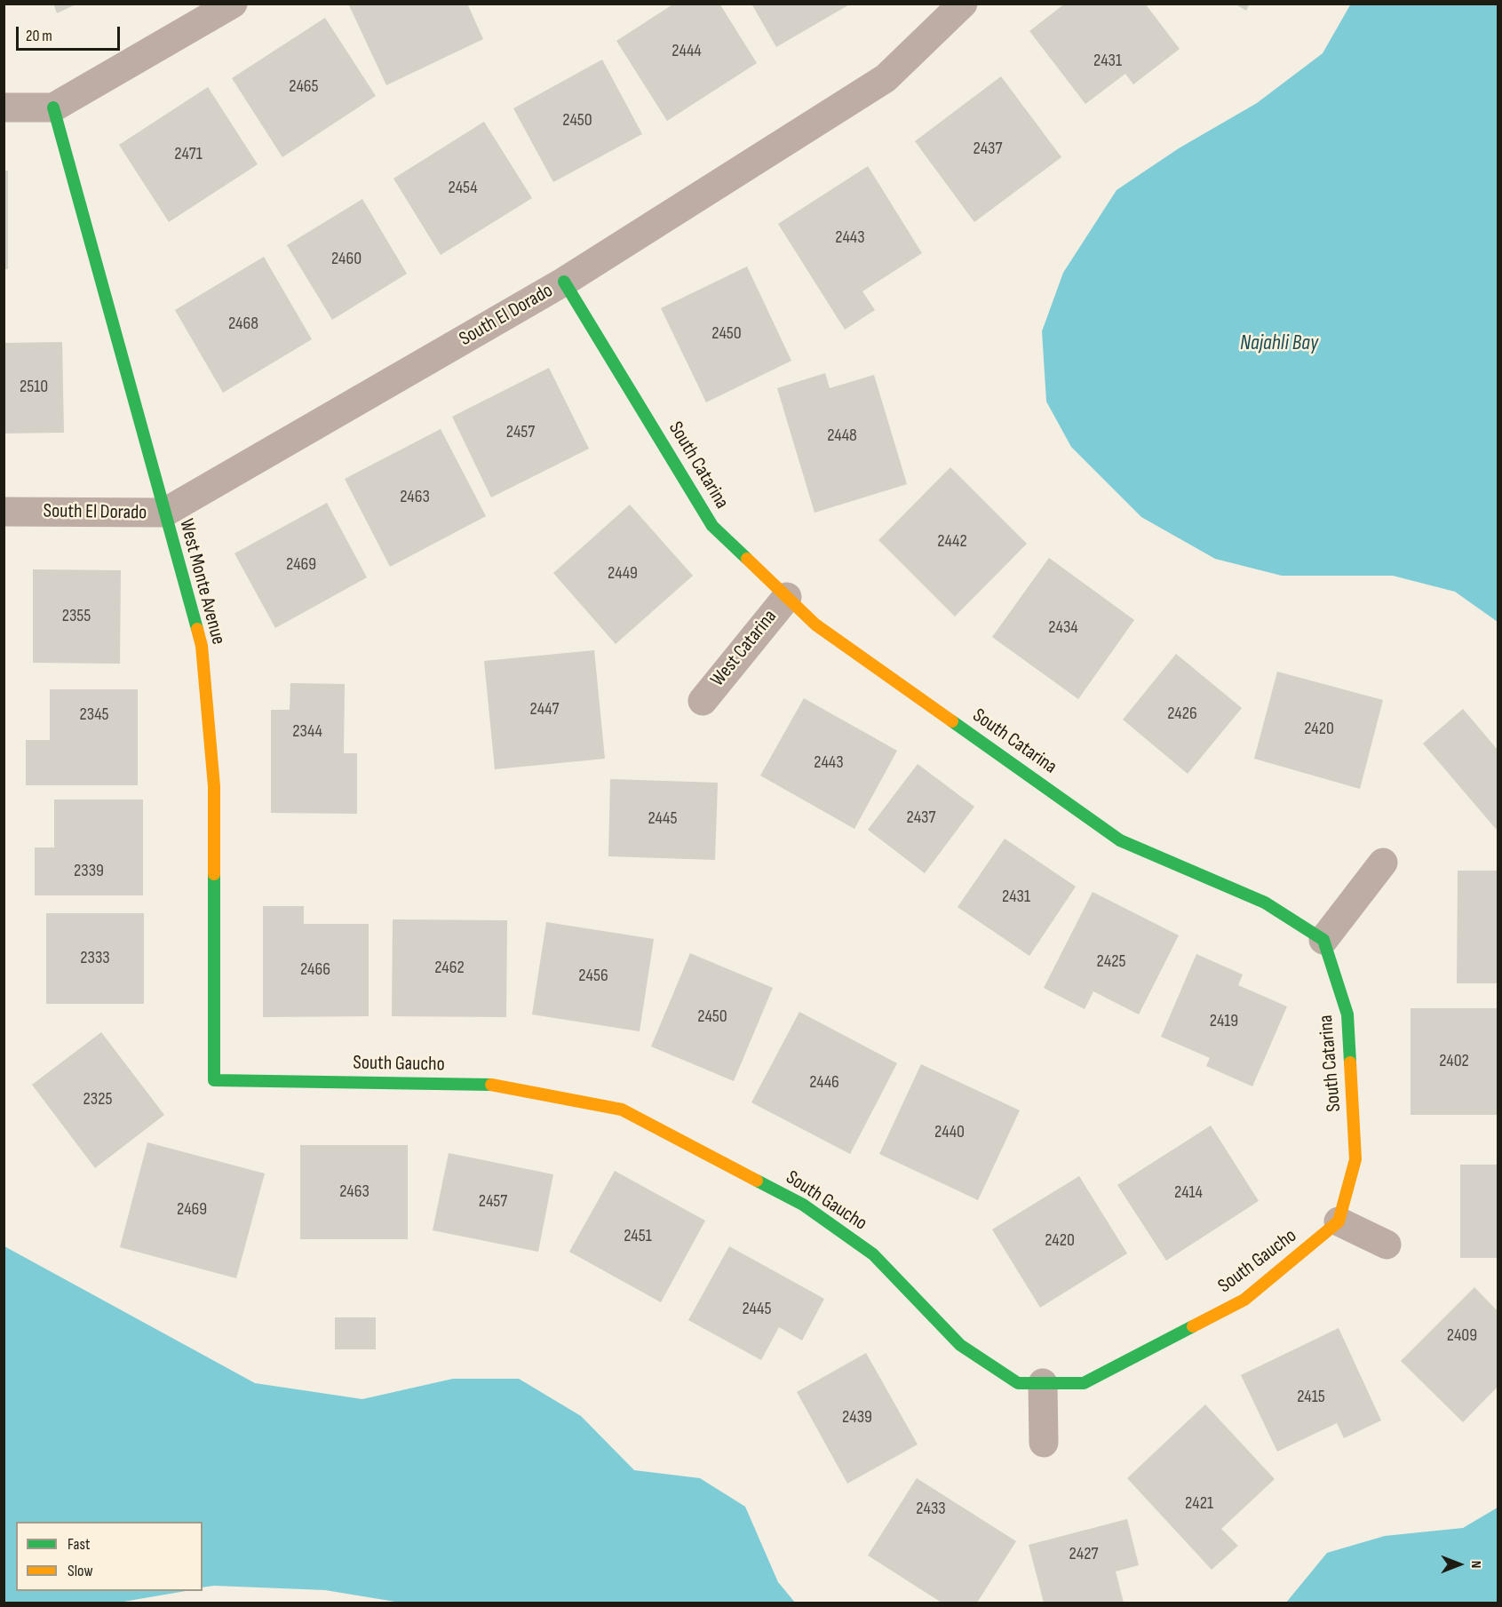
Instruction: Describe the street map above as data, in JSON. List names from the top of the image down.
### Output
{
  "streets": {
    "street": [
      "South El Dorado",
      "South Catarina",
      "West Monte Avenue",
      "West Catarina",
      "South Gaucho"
    ]
  },
  "crossings": [
    ["South El Dorado", "South Catarina"],
    ["South El Dorado", "West Monte Avenue"],
    ["South Catarina", "West Catarina"],
    ["South Catarina", "South Gaucho"],
    ["West Monte Avenue", "South Gaucho"]
  ],
  "water": ["Najahli Bay"],
  "house_numbers": [
    "2444",
    "2431",
    "2465",
    "2450",
    "2437",
    "2471",
    "2454",
    "2443",
    "2460",
    "2468",
    "2450",
    "2510",
    "2457",
    "2448",
    "2463",
    "2442",
    "2469",
    "2449",
    "2355",
    "2434",
    "2447",
    "2426",
    "2345",
    "2420",
    "2344",
    "2443",
    "2437",
    "2445",
    "2339",
    "2431",
    "2333",
    "2425",
    "2462",
    "2466",
    "2456",
    "2450",
    "2419",
    "2402",
    "2446",
    "2325",
    "2440",
    "2463",
    "2414",
    "2457",
    "2469",
    "2451",
    "2420",
    "2445",
    "2409",
    "2415",
    "2439",
    "2421",
    "2433",
    "2427"
  ],
  "legend": ["Fast", "Slow"],
  "scale_bar": "20 m",
  "north": "right"
}
